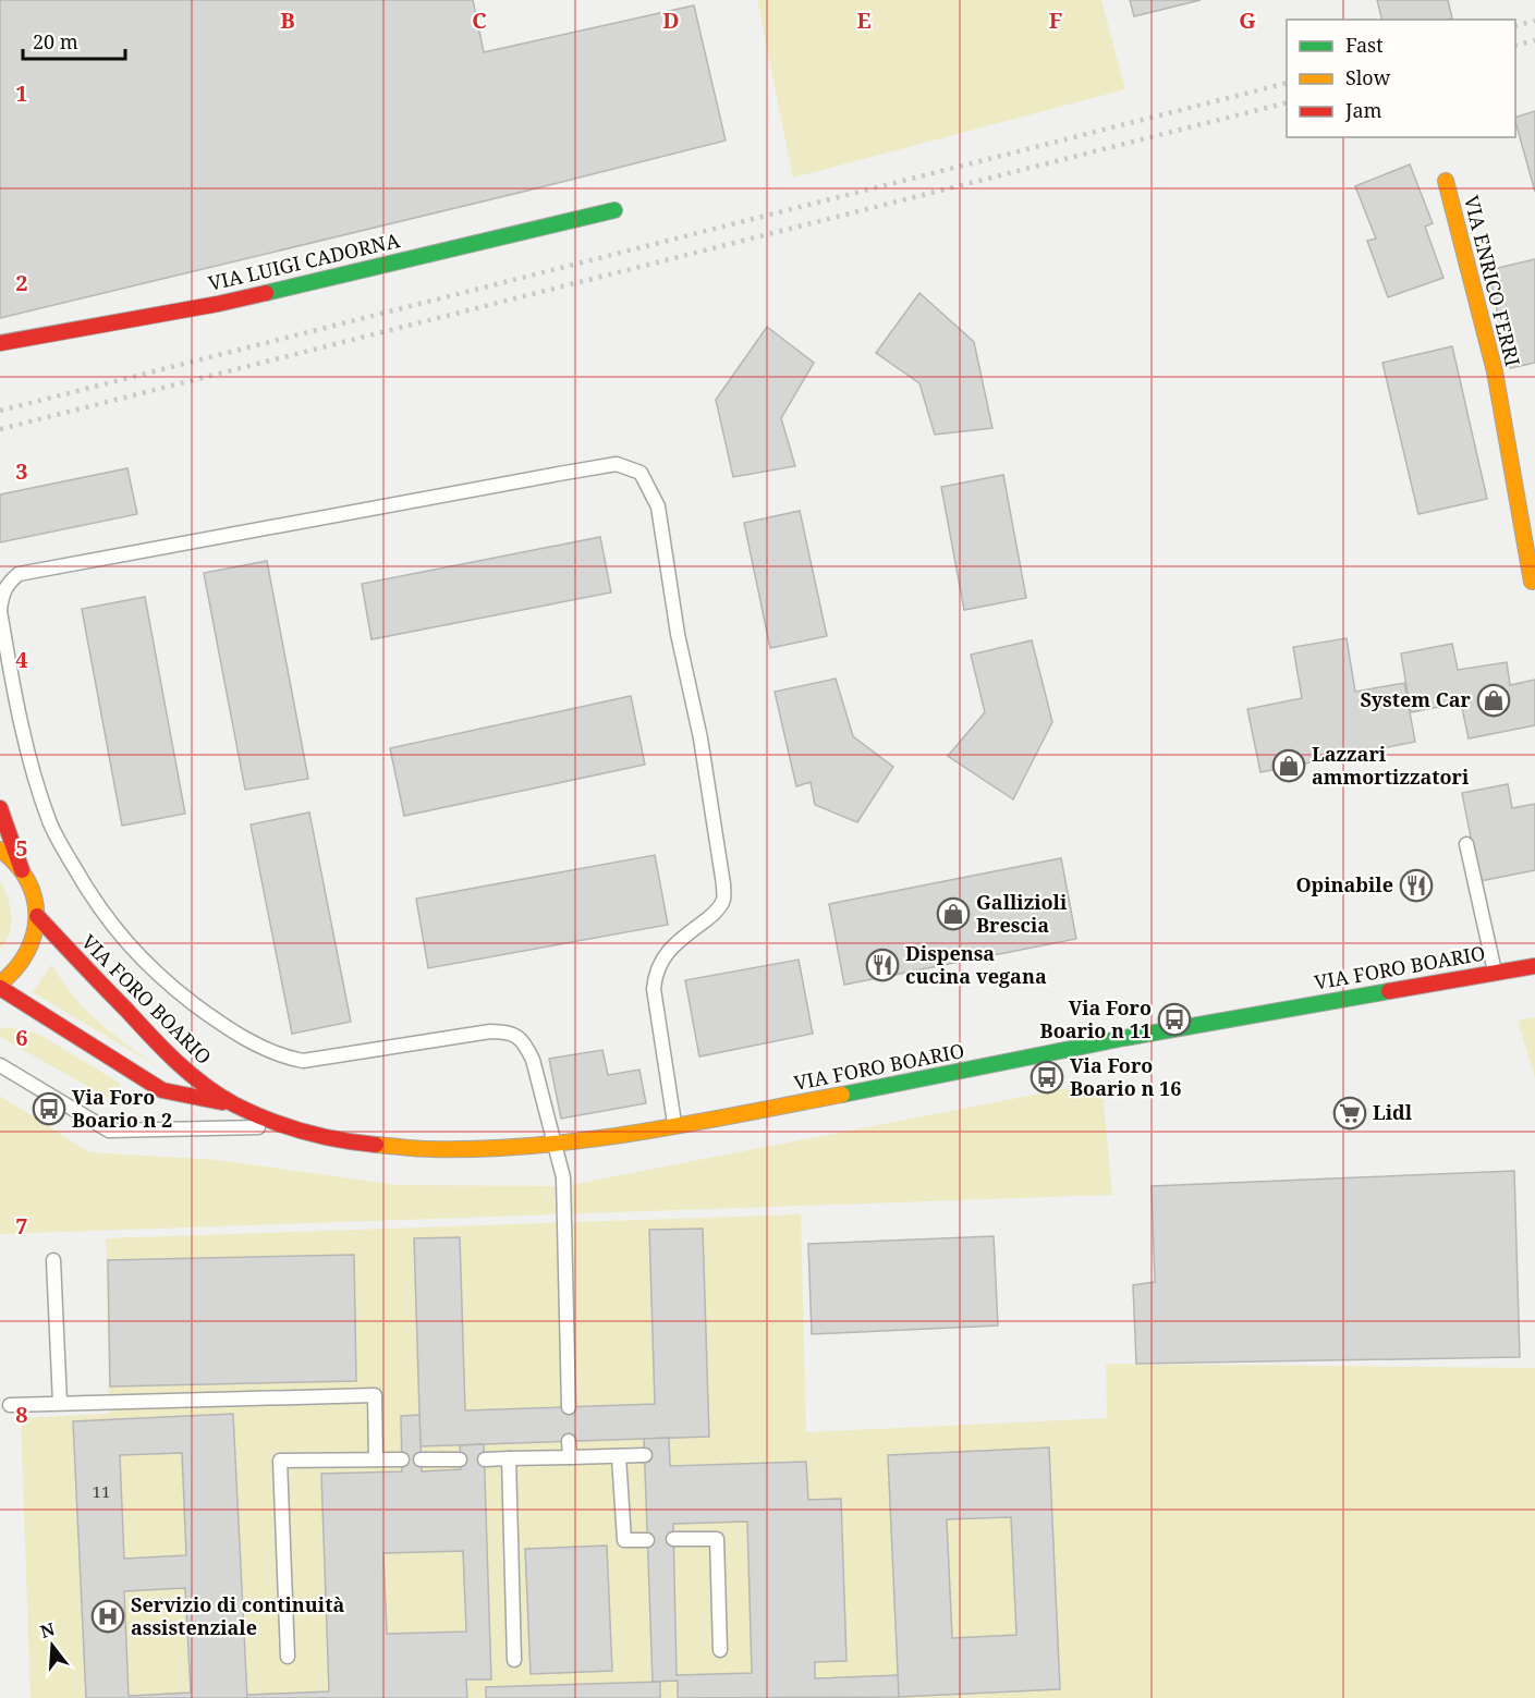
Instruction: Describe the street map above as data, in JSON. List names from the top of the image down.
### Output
{
  "streets": {
    "main road": ["VIA LUIGI CADORNA", "VIA ENRICO FERRI", "VIA FORO BOARIO"]
  },
  "places": {
    "shop": ["System Car", "Lazzari ammortizzatori", "Gallizioli Brescia"],
    "restaurant": ["Opinabile", "Dispensa cucina vegana"],
    "bus stop": ["Via Foro Boario n 11", "Via Foro Boario n 16", "Via Foro Boario n 2"],
    "supermarket": ["Lidl"],
    "hospital": ["Servizio di continuità assistenziale"]
  },
  "house_numbers": ["11"],
  "legend": ["Fast", "Slow", "Jam"],
  "scale_bar": "20 m",
  "north": "top",
  "grid": {
    "columns": [
      "B",
      "C",
      "D",
      "E",
      "F",
      "G"
    ],
    "rows": [
      "1",
      "2",
      "3",
      "4",
      "5",
      "6",
      "7",
      "8"
    ]
  }
}
